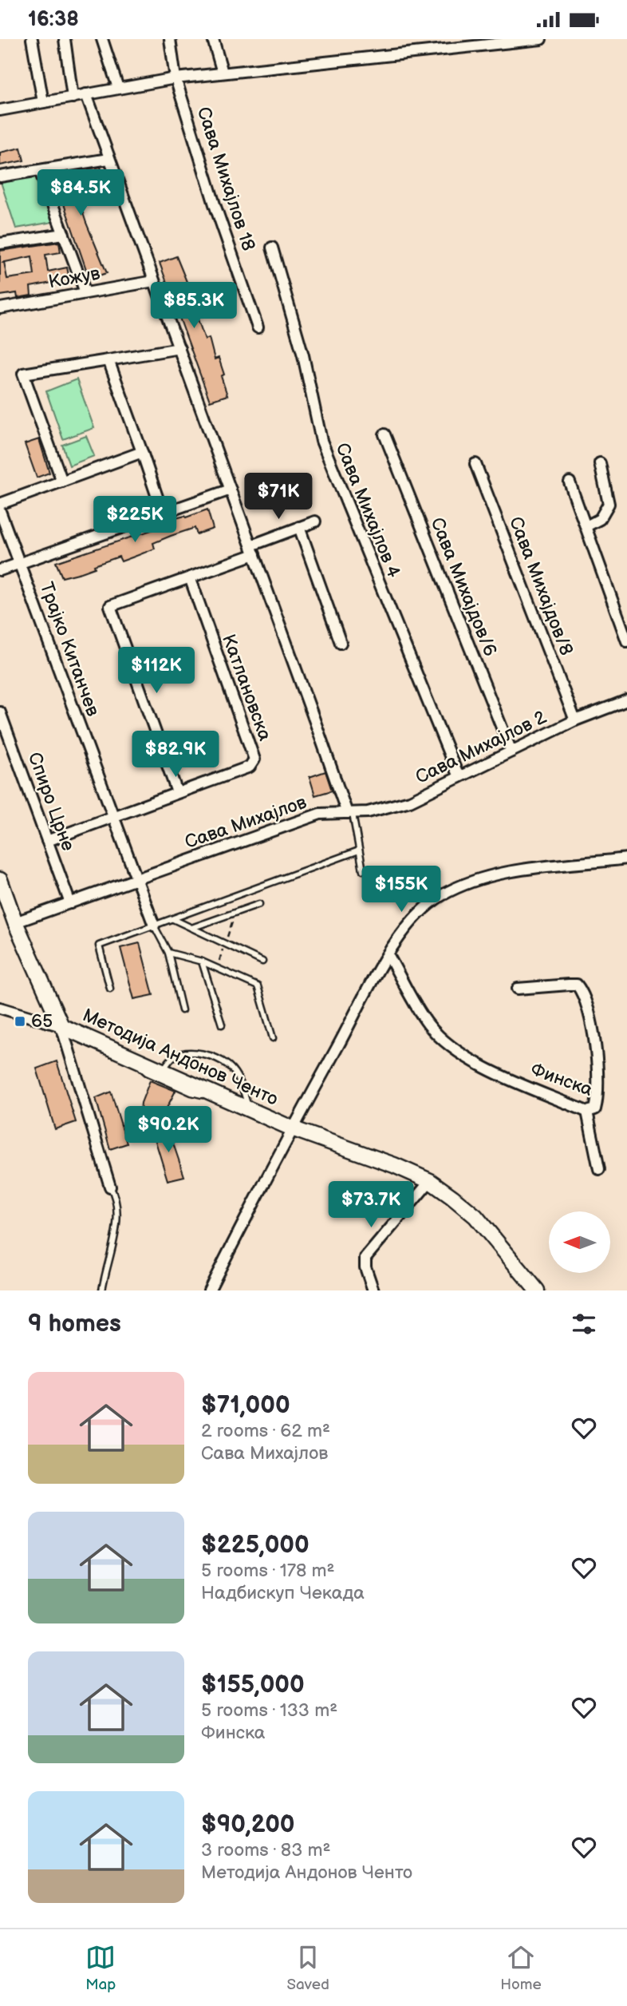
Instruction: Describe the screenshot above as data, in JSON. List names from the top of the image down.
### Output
{
  "streets": {
    "main road": ["Методија Андонов Ченто"],
    "street": [
      "Сава Михајлов 18",
      "Кожув",
      "Сава Михајлов 4",
      "Сава Михајдов/8",
      "Сава Михајдов/6",
      "Трајко Китанчев",
      "Катлановска",
      "Сава Михајлов 2",
      "Спиро Црне",
      "Сава Михајлов",
      "Финска"
    ]
  },
  "crossings": [
    ["Сава Михајлов 4", "Сава Михајлов 2"],
    ["Сава Михајдов/8", "Сава Михајлов 2"],
    ["Сава Михајдов/6", "Сава Михајлов 2"],
    ["Трајко Китанчев", "Катлановска"],
    ["Трајко Китанчев", "Сава Михајлов"],
    ["Катлановска", "Спиро Црне"],
    ["Сава Михајлов 2", "Сава Михајлов"],
    ["Спиро Црне", "Сава Михајлов"],
    ["Сава Михајлов", "Методија Андонов Ченто"]
  ],
  "places": {
    "transit": ["65"]
  },
  "north": "left",
  "page": {
    "status": "16:38",
    "price": [
      "$84.5K",
      "$85.3K",
      "$71K",
      "$225K",
      "$112K",
      "$82.9K",
      "$155K",
      "$90.2K",
      "$73.7K"
    ],
    "heading": "9 homes",
    "list": [
      {
        "name": "$71,000",
        "note": "2 rooms · 62 m² · Сава Михајлов"
      },
      {
        "name": "$225,000",
        "note": "5 rooms · 178 m² · Надбискуп Чекада"
      },
      {
        "name": "$155,000",
        "note": "5 rooms · 133 m² · Финска"
      },
      {
        "name": "$90,200",
        "note": "3 rooms · 83 m² · Методија Андонов Ченто"
      }
    ],
    "tabs": ["Map", "Saved", "Home"]
  }
}
